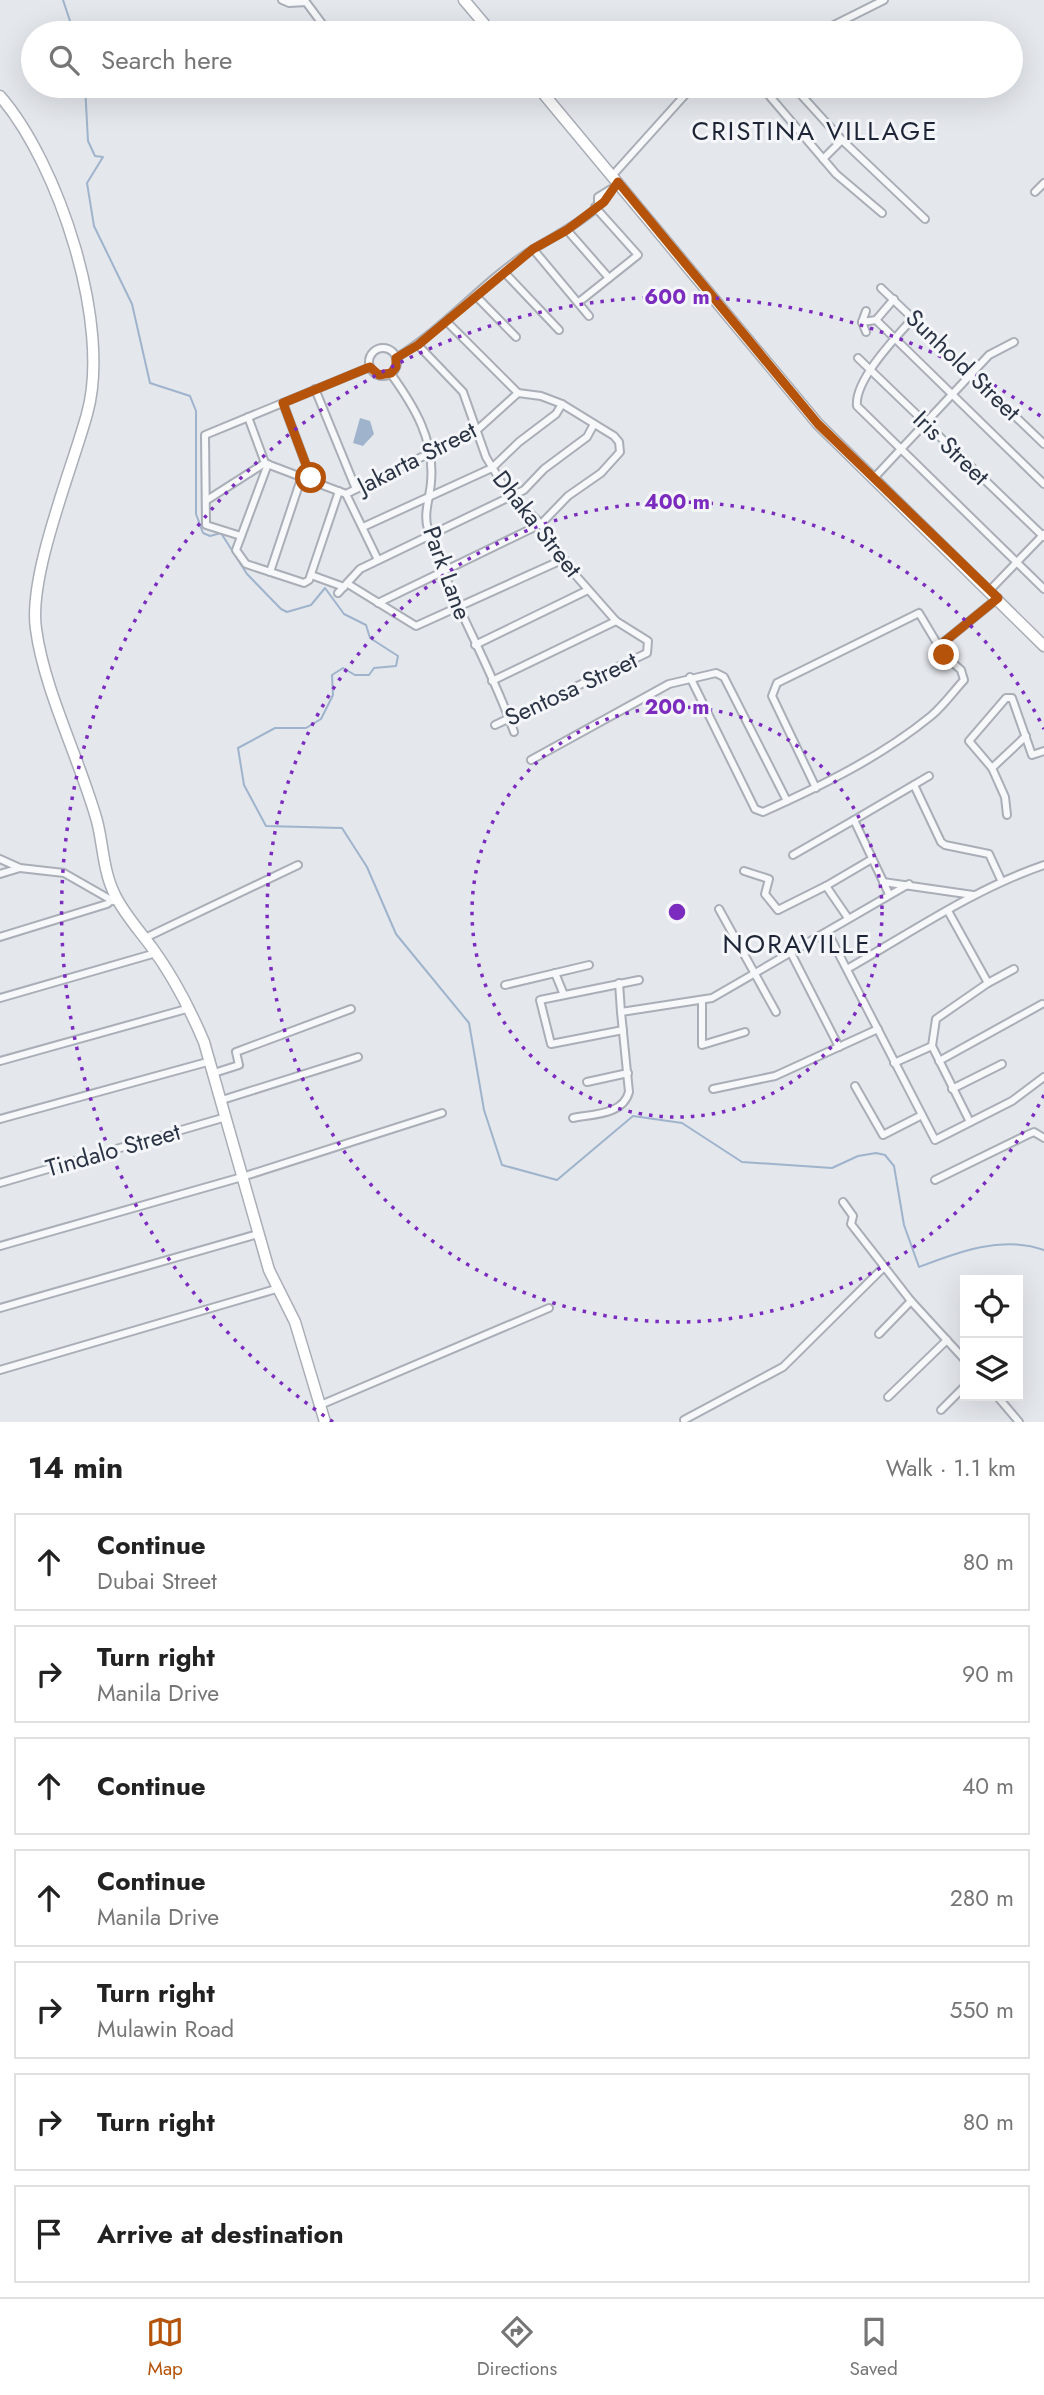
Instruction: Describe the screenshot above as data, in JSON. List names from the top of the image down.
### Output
{
  "streets": {
    "street": [
      "Sunhold Street",
      "Iris Street",
      "Jakarta Street",
      "Dhaka Street",
      "Park Lane",
      "Sentosa Street",
      "Tindalo Street"
    ]
  },
  "crossings": [
    ["Jakarta Street", "Dhaka Street"],
    ["Jakarta Street", "Park Lane"],
    ["Dhaka Street", "Sentosa Street"],
    ["Park Lane", "Sentosa Street"]
  ],
  "districts": ["CRISTINA VILLAGE", "NORAVILLE"],
  "page": {
    "search": "Search here",
    "heading": ["14 min", "Walk · 1.1 km"],
    "list": [
      ["Continue", "Dubai Street", "80 m"],
      ["Turn right", "Manila Drive", "90 m"],
      ["Continue", "40 m"],
      ["Continue", "Manila Drive", "280 m"],
      ["Turn right", "Mulawin Road", "550 m"],
      ["Turn right", "80 m"],
      "Arrive at destination"
    ],
    "nav": ["Map", "Directions", "Saved"]
  },
  "rings": ["600 m", "400 m", "200 m"]
}
